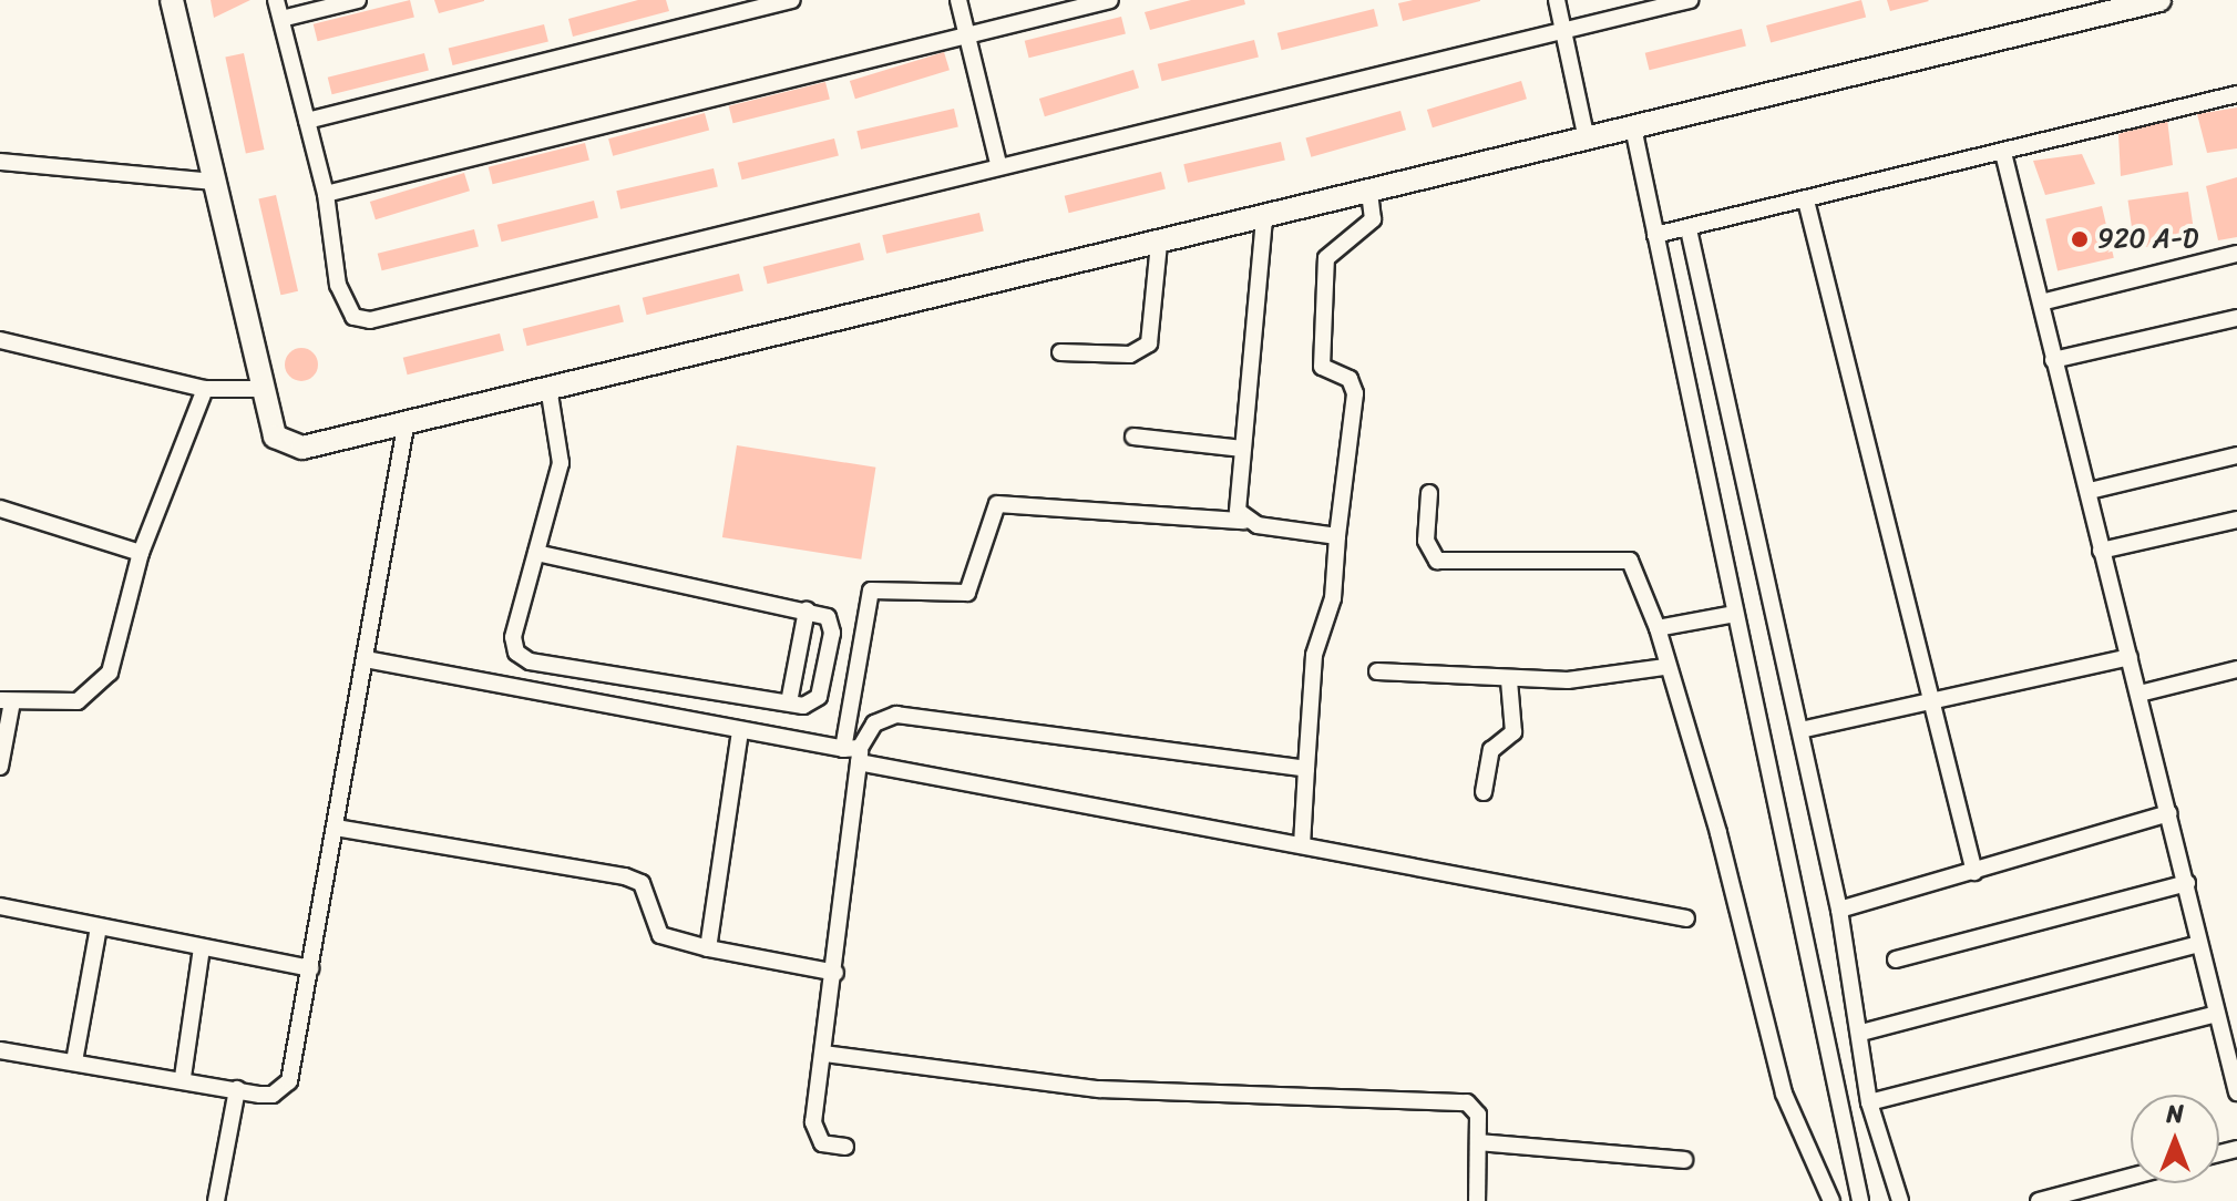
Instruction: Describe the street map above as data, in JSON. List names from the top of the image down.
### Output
{
  "places": ["920 A-D"],
  "north": "top"
}
